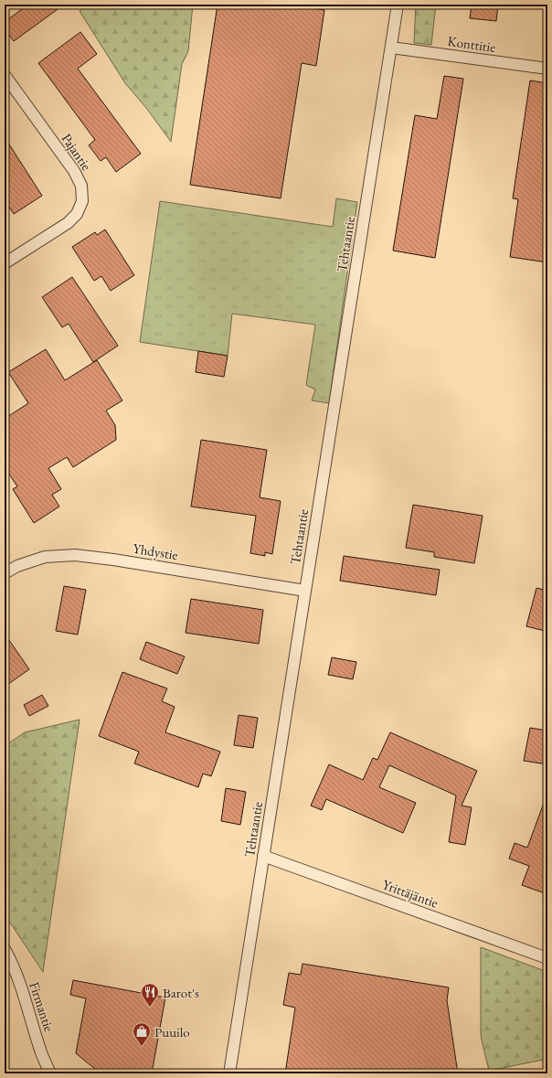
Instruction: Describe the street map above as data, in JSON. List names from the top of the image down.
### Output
{
  "streets": {
    "street": [
      "Konttitie",
      "Pajantie",
      "Tehtaantie",
      "Yhdystie",
      "Yrittäjäntie",
      "Firmantie"
    ]
  },
  "crossings": [
    ["Konttitie", "Tehtaantie"],
    ["Tehtaantie", "Yhdystie"],
    ["Tehtaantie", "Yrittäjäntie"]
  ],
  "places": {
    "restaurant": ["Barot's"],
    "shop": ["Puuilo"]
  }
}
